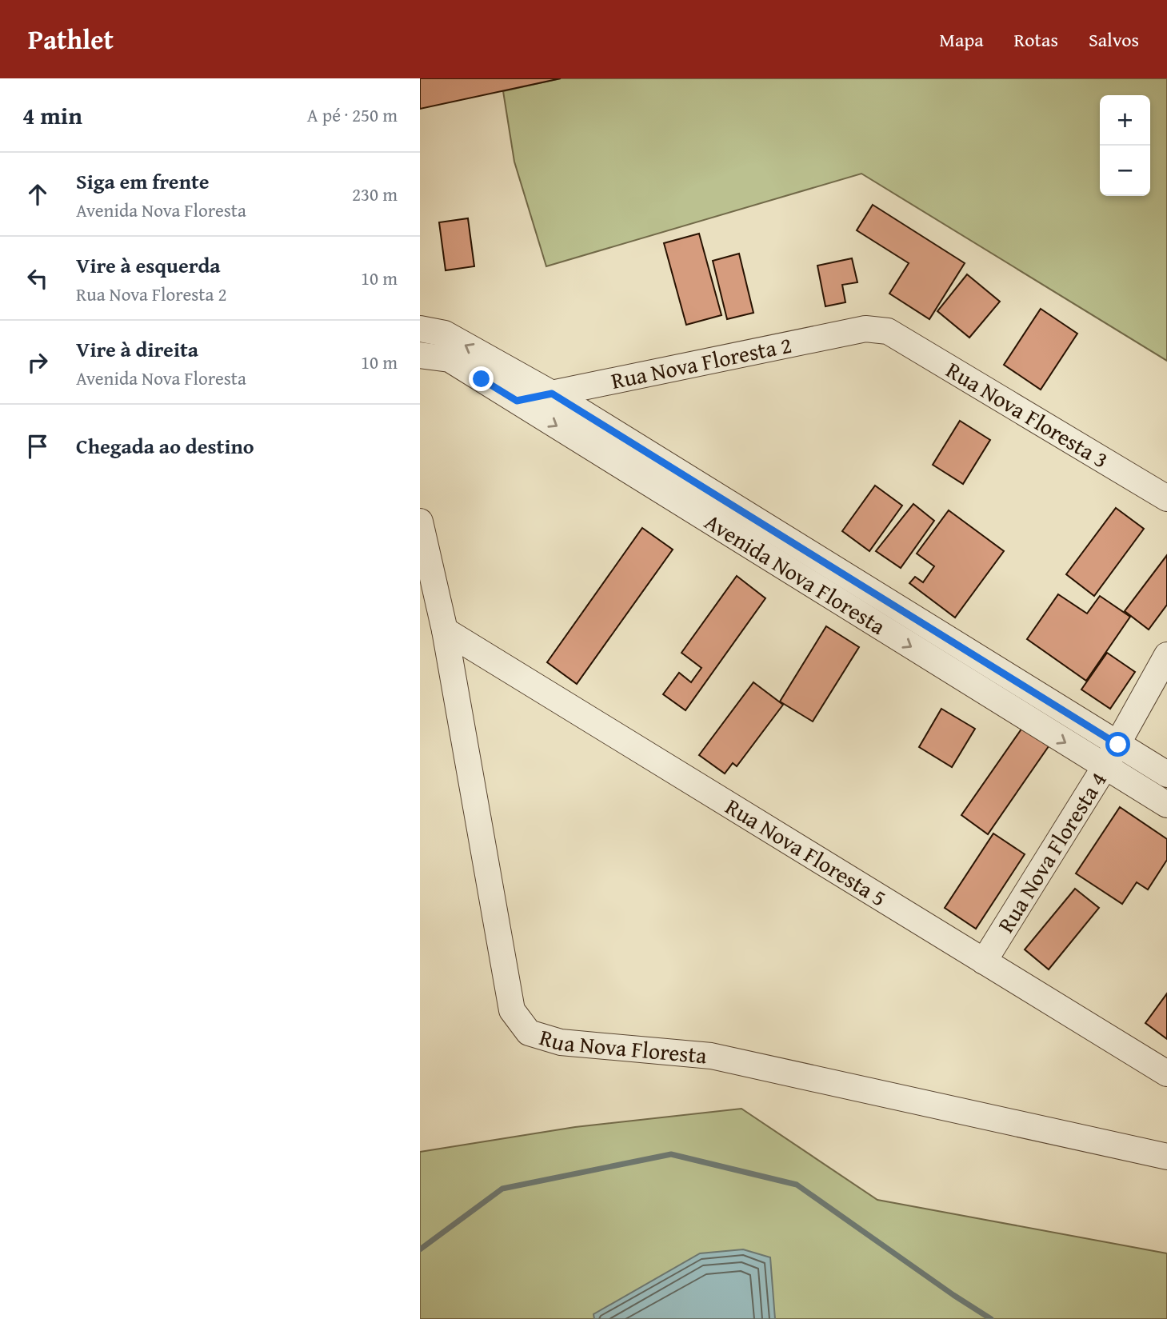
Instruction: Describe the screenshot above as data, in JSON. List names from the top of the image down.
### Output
{
  "streets": {
    "street": [
      "Rua Nova Floresta 2",
      "Rua Nova Floresta 3",
      "Avenida Nova Floresta",
      "Rua Nova Floresta 5",
      "Rua Nova Floresta 4",
      "Rua Nova Floresta"
    ]
  },
  "crossings": [
    ["Rua Nova Floresta 2", "Rua Nova Floresta 3"],
    ["Rua Nova Floresta 2", "Avenida Nova Floresta"],
    ["Avenida Nova Floresta", "Rua Nova Floresta 4"],
    ["Rua Nova Floresta 5", "Rua Nova Floresta 4"],
    ["Rua Nova Floresta 5", "Rua Nova Floresta"]
  ],
  "page": {
    "header": "Pathlet",
    "nav": ["Mapa", "Rotas", "Salvos"],
    "heading": ["4 min", "A pé · 250 m"],
    "map_buttons": ["+", "−"],
    "list": [
      ["Siga em frente", "Avenida Nova Floresta", "230 m"],
      ["Vire à esquerda", "Rua Nova Floresta 2", "10 m"],
      ["Vire à direita", "Avenida Nova Floresta", "10 m"],
      "Chegada ao destino"
    ]
  }
}
